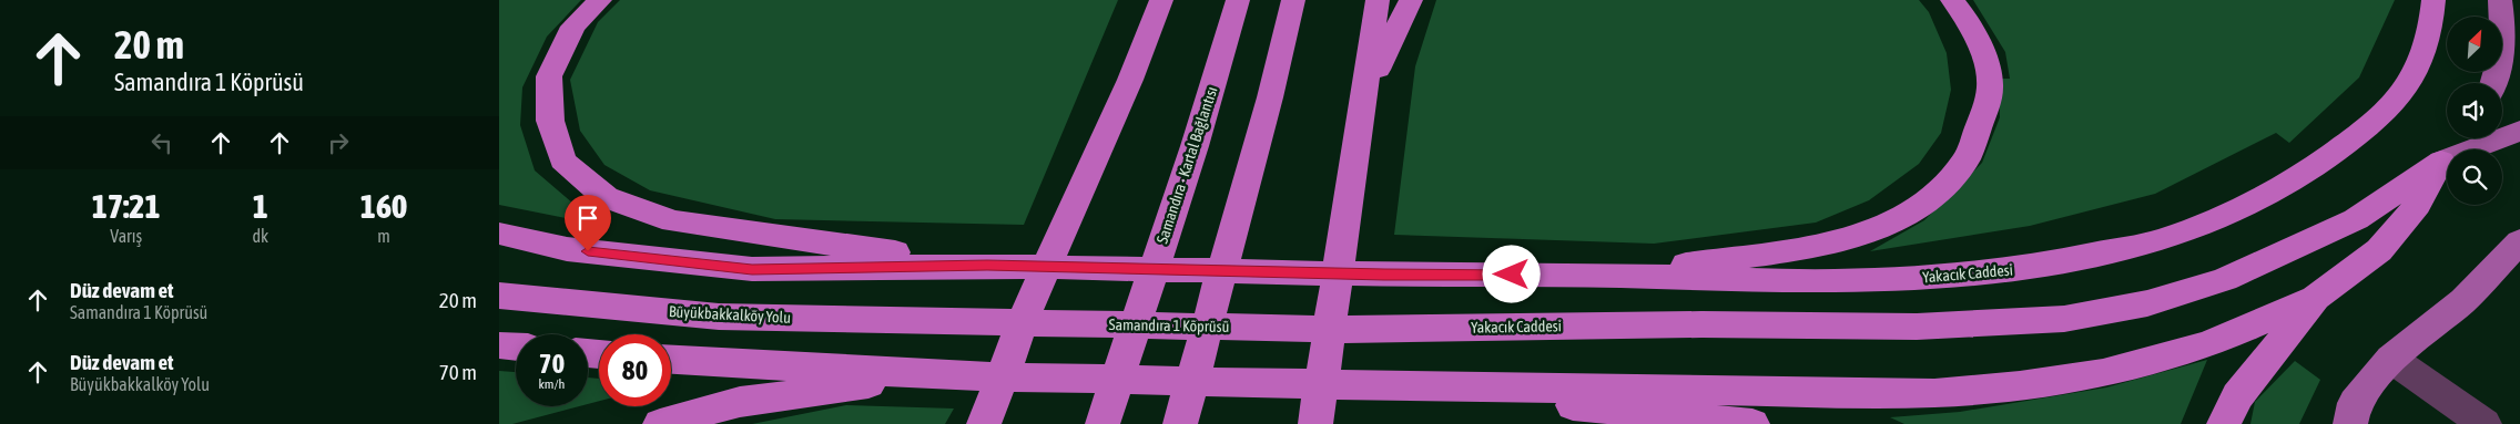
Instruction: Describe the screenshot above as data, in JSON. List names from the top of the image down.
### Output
{
  "streets": {
    "highway": [
      "Samandıra - Kartal Bağlantısı",
      "Yakacık Caddesi",
      "Büyükbakkalköy Yolu",
      "Samandıra 1 Köprüsü"
    ]
  },
  "crossings": [
    ["Yakacık Caddesi", "Samandıra 1 Köprüsü"],
    ["Büyükbakkalköy Yolu", "Samandıra 1 Köprüsü"]
  ],
  "north": "top right",
  "page": {
    "turn": ["20 m", "Samandıra 1 Köprüsü"],
    "eta": [
      "17:21",
      "Varış",
      "1",
      "dk",
      "160",
      "m"
    ],
    "list": [
      {
        "name": "Düz devam et",
        "note": "Samandıra 1 Köprüsü",
        "value": "20 m"
      },
      {
        "name": "Düz devam et",
        "note": "Büyükbakkalköy Yolu",
        "value": "70 m"
      }
    ],
    "speed": "70 km/h",
    "limit": "80"
  }
}
